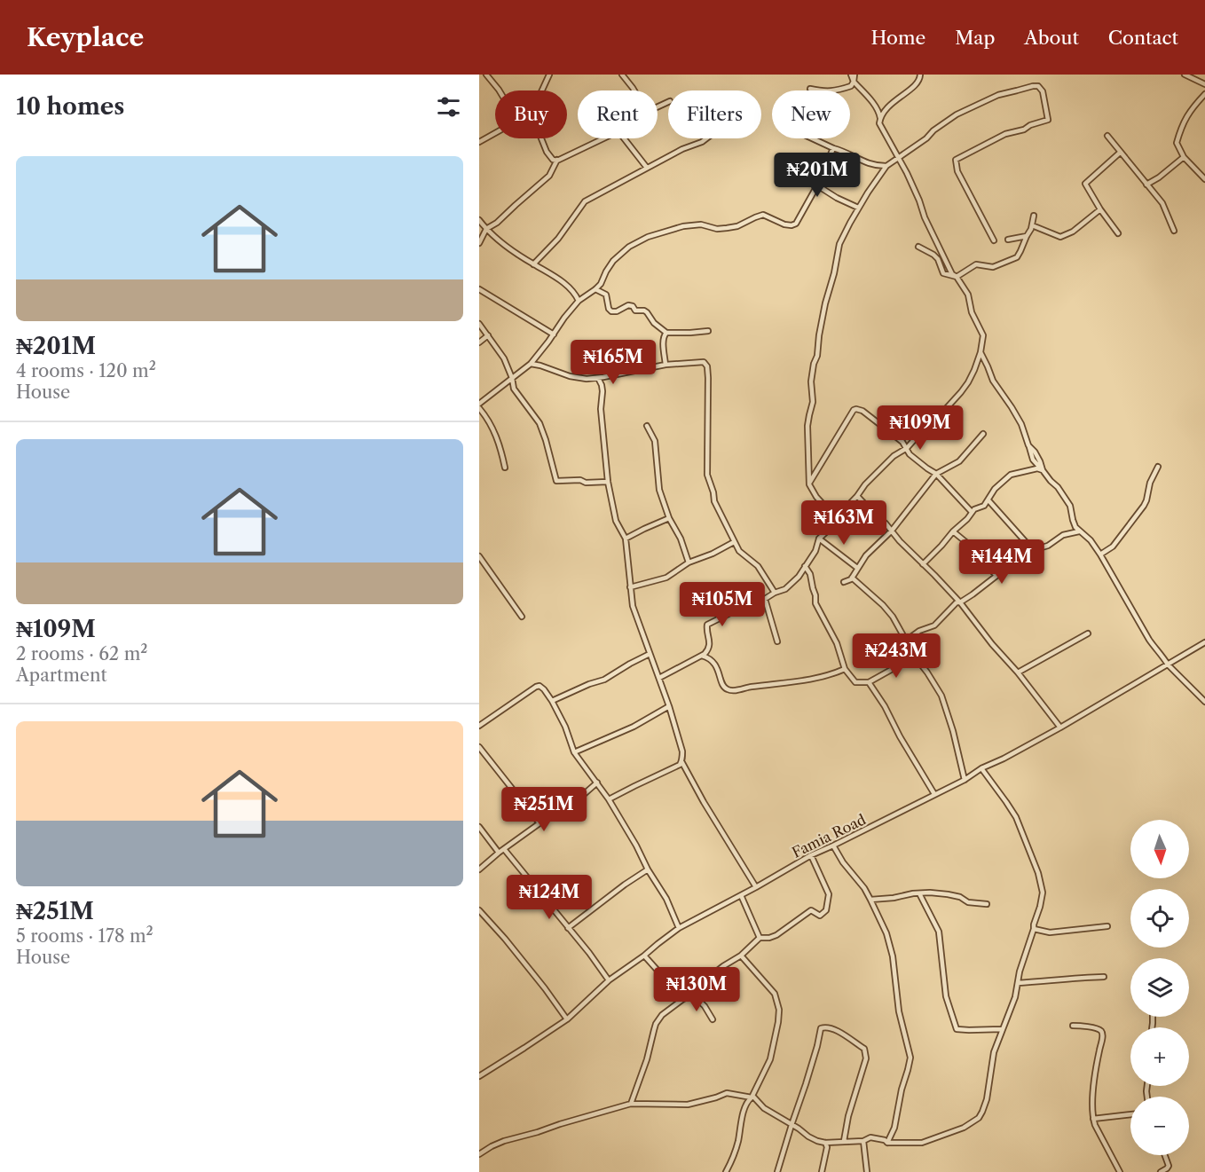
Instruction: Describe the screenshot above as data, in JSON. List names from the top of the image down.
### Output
{
  "streets": {
    "street": ["Famia Road"]
  },
  "north": "bottom",
  "page": {
    "header": "Keyplace",
    "nav": [
      "Home",
      "Map",
      "About",
      "Contact"
    ],
    "heading": "10 homes",
    "chip": [
      "Buy",
      "Rent",
      "Filters",
      "New"
    ],
    "list": [
      {
        "name": "₦201M",
        "note": "4 rooms · 120 m² · House"
      },
      {
        "name": "₦109M",
        "note": "2 rooms · 62 m² · Apartment"
      },
      {
        "name": "₦251M",
        "note": "5 rooms · 178 m² · House"
      }
    ],
    "price": [
      "₦201M",
      "₦165M",
      "₦109M",
      "₦163M",
      "₦144M",
      "₦105M",
      "₦243M",
      "₦251M",
      "₦124M",
      "₦130M"
    ],
    "map_buttons": ["+", "−"]
  }
}
